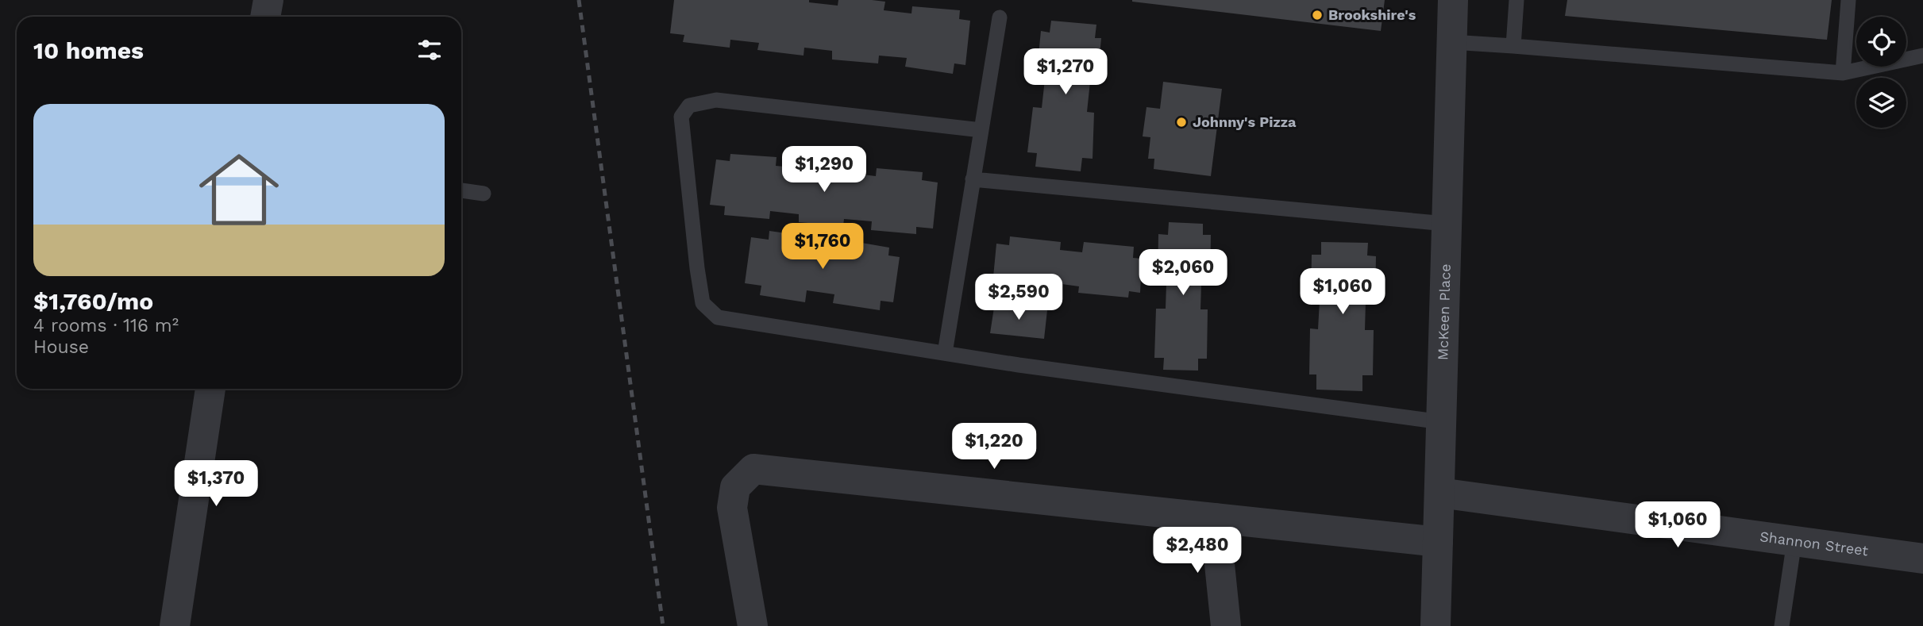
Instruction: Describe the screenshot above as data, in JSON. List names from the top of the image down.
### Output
{
  "streets": {
    "street": ["McKeen Place", "Shannon Street"]
  },
  "crossings": [
    ["McKeen Place", "Shannon Street"]
  ],
  "places": ["Brookshire's", "Johnny's Pizza"],
  "page": {
    "heading": "10 homes",
    "price": [
      "$1,270",
      "$1,290",
      "$1,760",
      "$2,060",
      "$1,060",
      "$2,590",
      "$1,220",
      "$1,370",
      "$1,060",
      "$2,480"
    ],
    "list": [
      {
        "name": "$1,760/mo",
        "note": "4 rooms · 116 m² · House"
      }
    ]
  }
}
